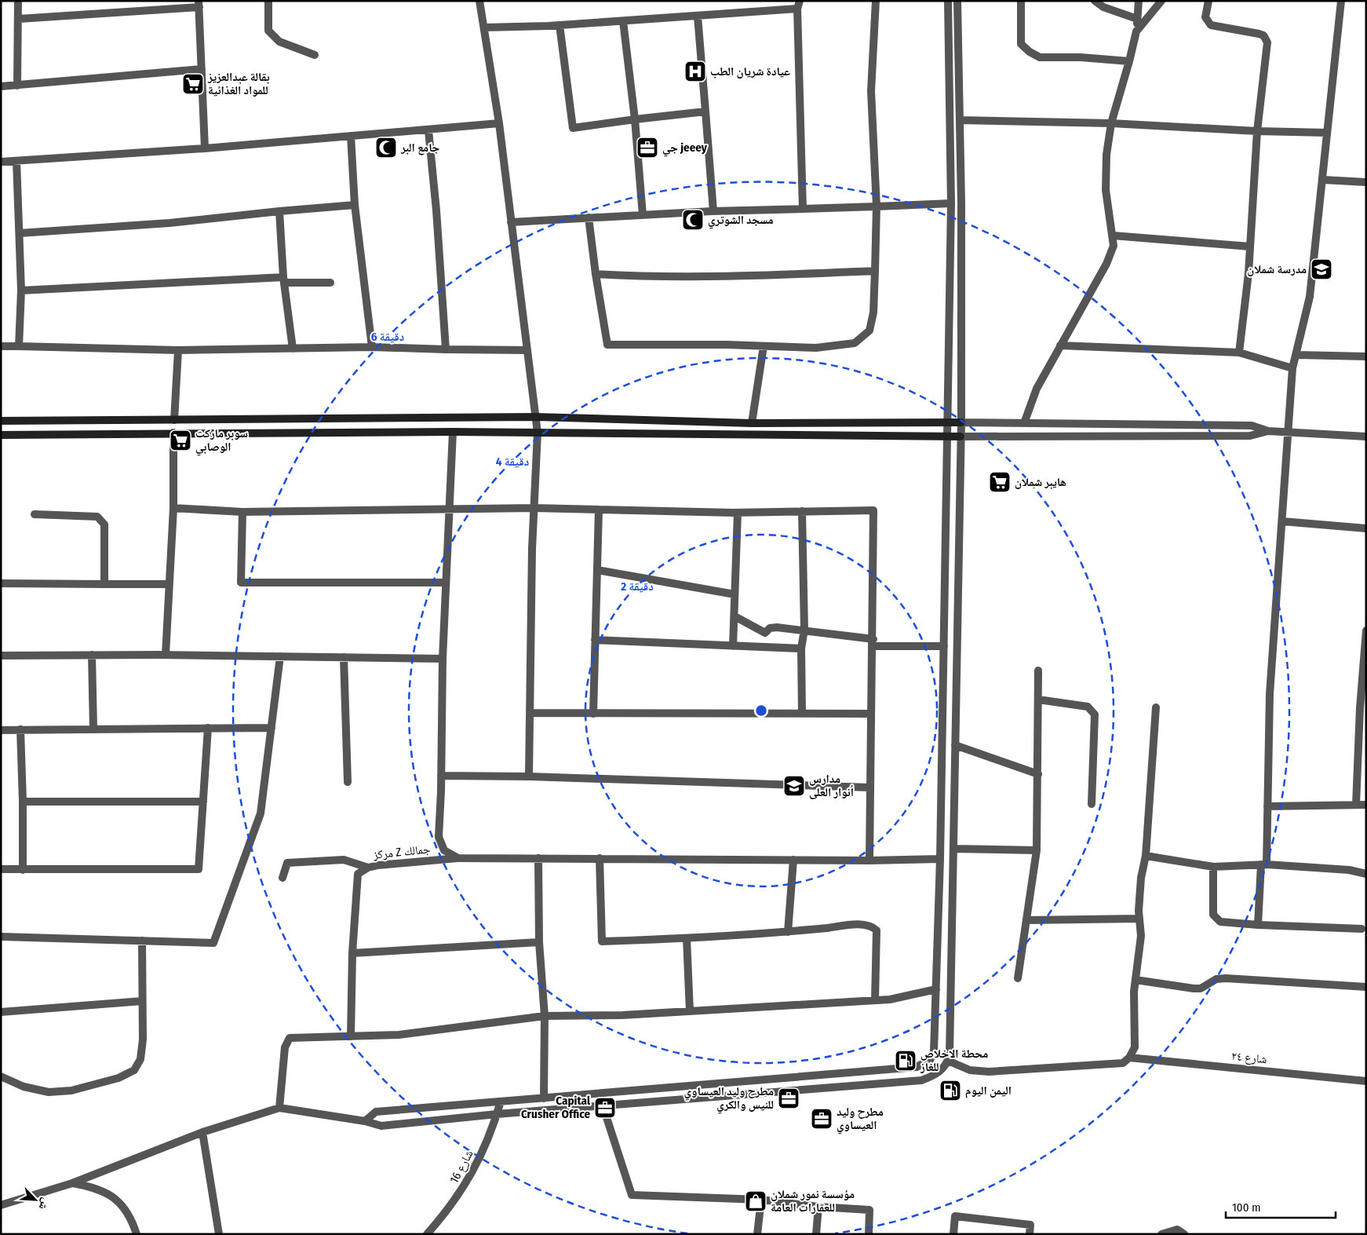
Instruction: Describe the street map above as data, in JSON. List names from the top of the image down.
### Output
{
  "streets": {
    "street": ["مركز Z جمالك", "شارع ٢٤", "شارع 16"]
  },
  "places": {
    "hospital": ["عيادة شريان الطب"],
    "supermarket": ["بقالة عبدالعزيز للمواد الغذائية", "سوبر ماركت الوصابي", "هايبر شملان"],
    "mosque": ["جامع البر", "مسجد الشوتري"],
    "office": [
      "جي jeeey",
      "مطرح وليد العيساوي للنيس والكري",
      "Capital Crusher Office",
      "مطرح وليد العيساوي"
    ],
    "school or university": ["مدرسة شملان", "مدارس أنوار العلى"],
    "fuel station": ["محطة الاخلاص للغاز", "اليمن اليوم"],
    "shop": ["مؤسسة نمور شملان للعقارات العامة"]
  },
  "scale_bar": "100 m",
  "north": "bottom right",
  "rings": ["6 دقيقة", "4 دقيقة", "2 دقيقة"]
}
